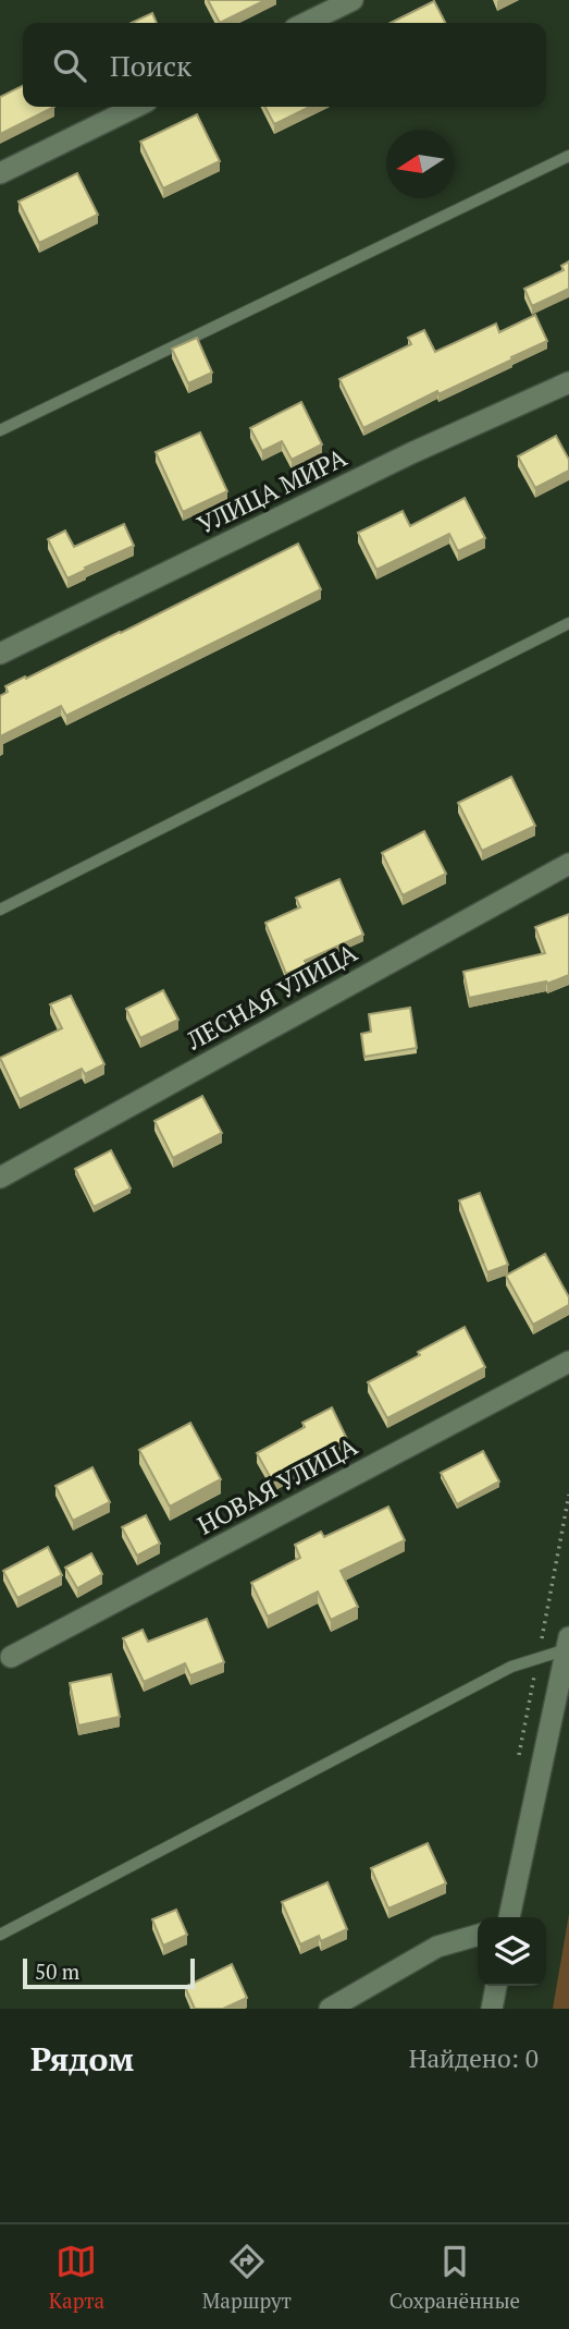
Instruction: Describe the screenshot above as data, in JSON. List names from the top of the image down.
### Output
{
  "streets": {
    "street": ["УЛИЦА МИРА", "ЛЕСНАЯ УЛИЦА", "НОВАЯ УЛИЦА"]
  },
  "scale_bar": "50 m",
  "north": "left",
  "page": {
    "search": "Поиск",
    "scale": "50 m",
    "heading": ["Рядом", "Найдено: 0"],
    "nav": ["Карта", "Маршрут", "Сохранённые"]
  }
}
